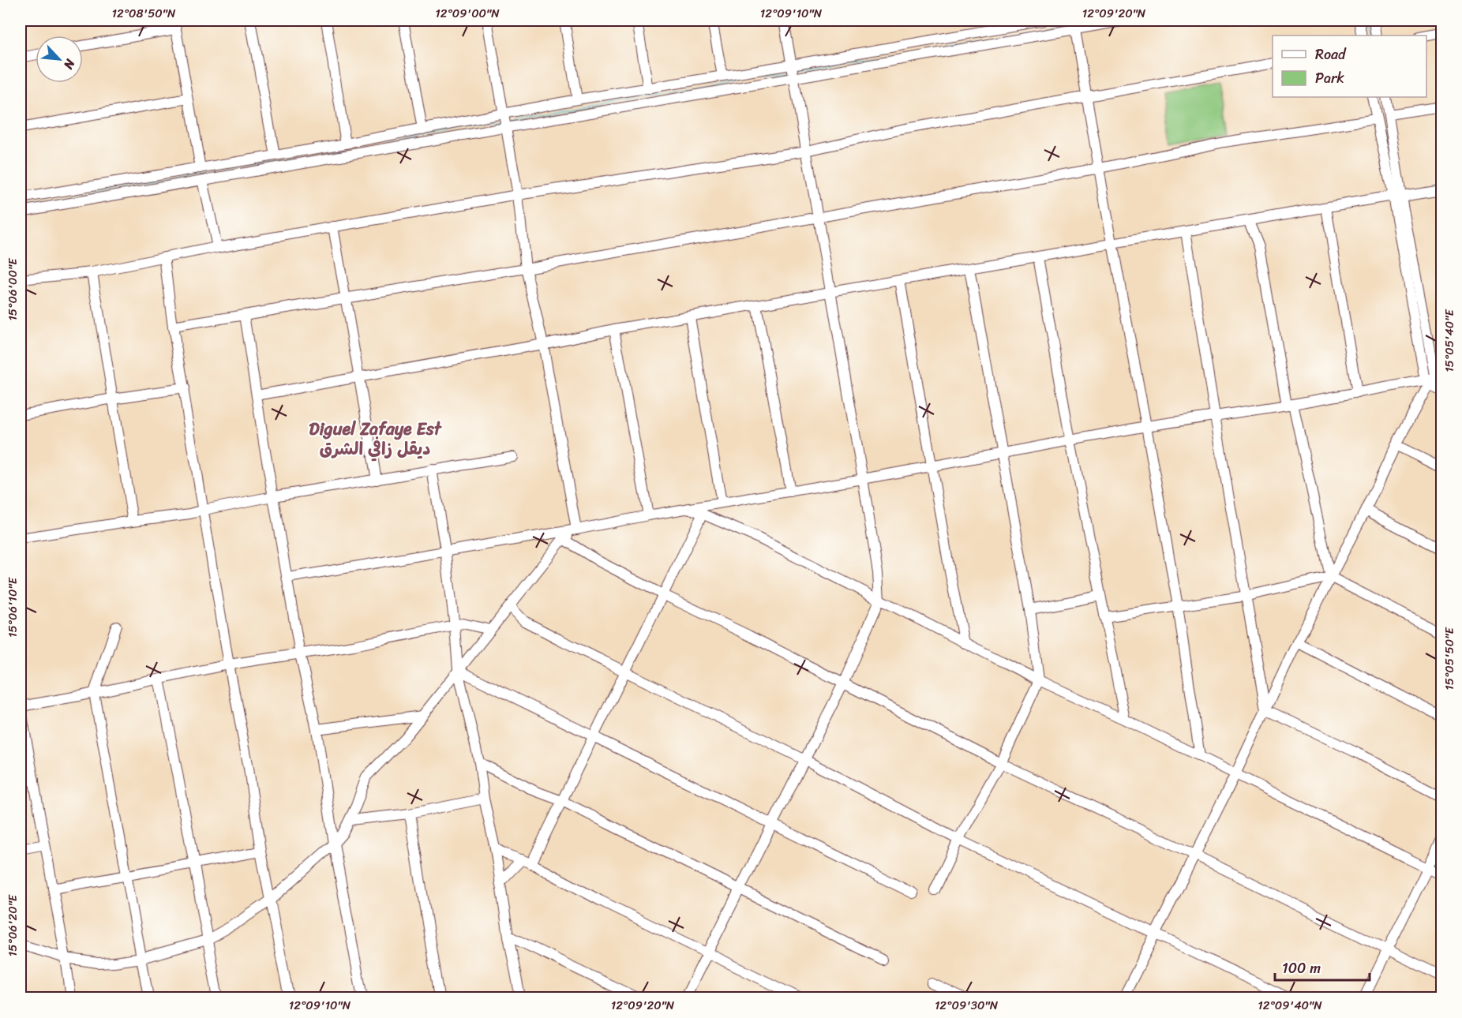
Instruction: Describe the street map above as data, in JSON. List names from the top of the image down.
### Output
{
  "districts": ["Diguel Zafaye Est ديقل زافي الشرق"],
  "legend": ["Road", "Park"],
  "scale_bar": "100 m",
  "north": "bottom right",
  "coordinates": [
    "12°08'50\"N",
    "12°09'00\"N",
    "12°09'10\"N",
    "12°09'20\"N",
    "15°06'00\"E",
    "15°05'40\"E",
    "15°06'10\"E",
    "15°05'50\"E",
    "15°06'20\"E",
    "12°09'30\"N",
    "12°09'40\"N"
  ]
}
